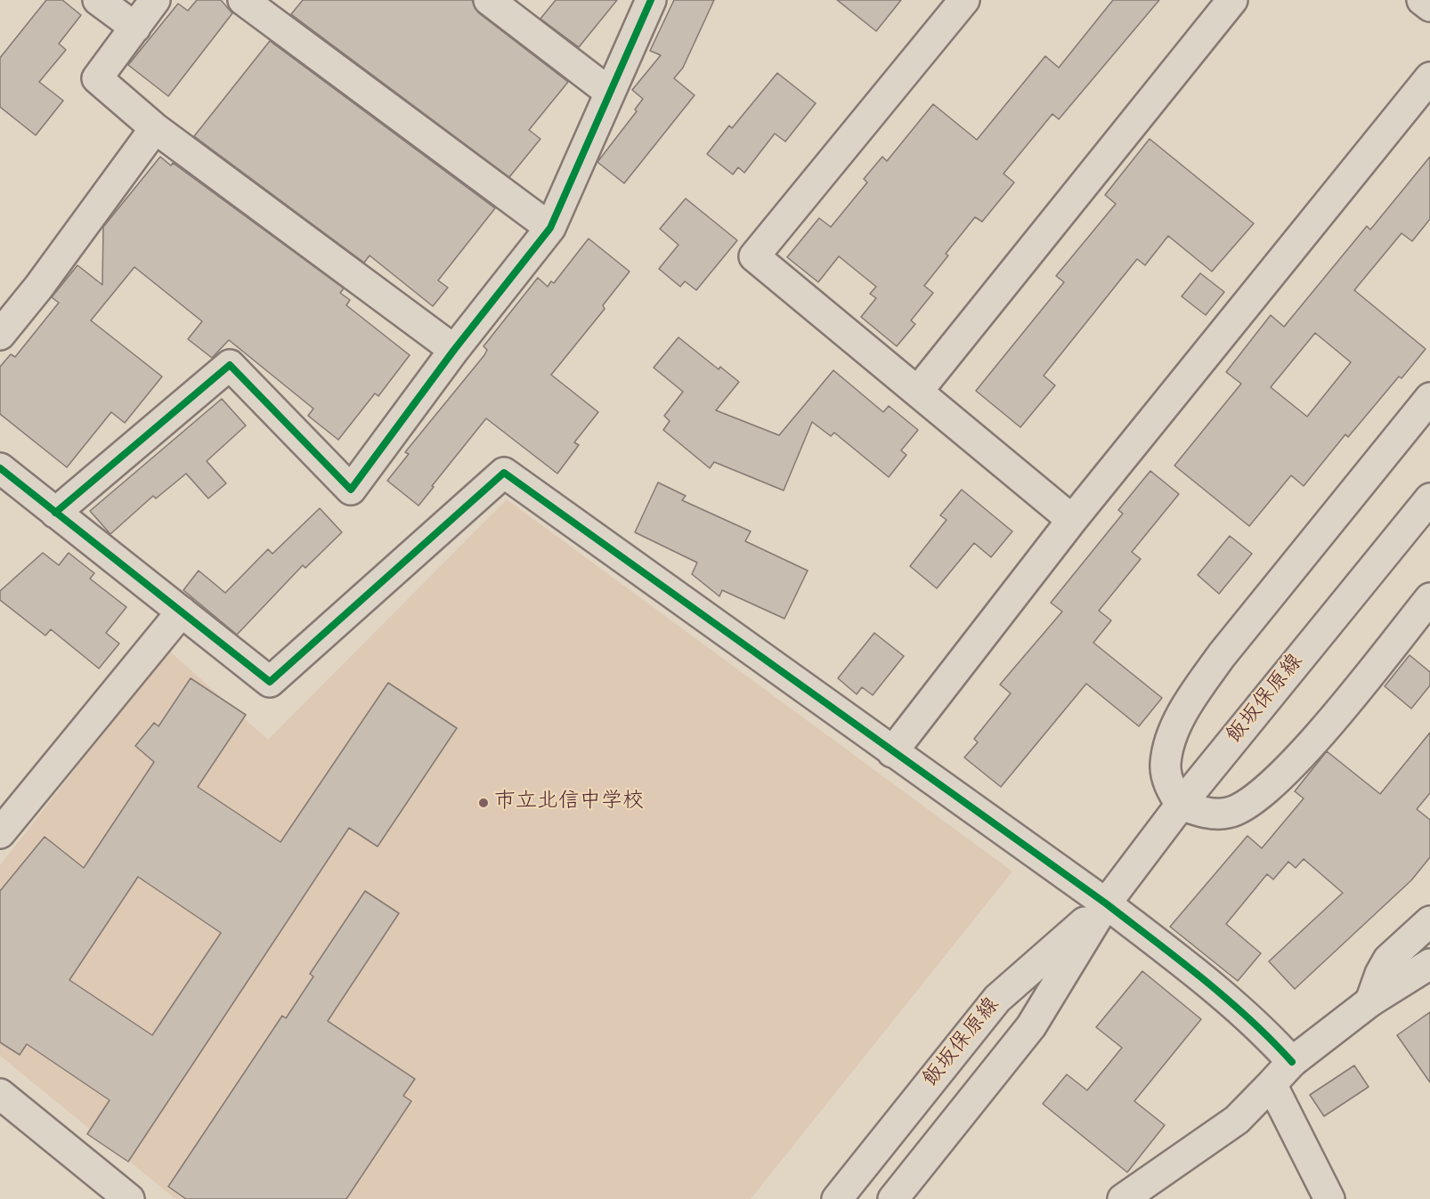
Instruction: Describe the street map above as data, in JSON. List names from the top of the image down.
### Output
{
  "streets": {
    "street": ["飯坂保原線"]
  },
  "places": ["市立北信中学校"]
}
